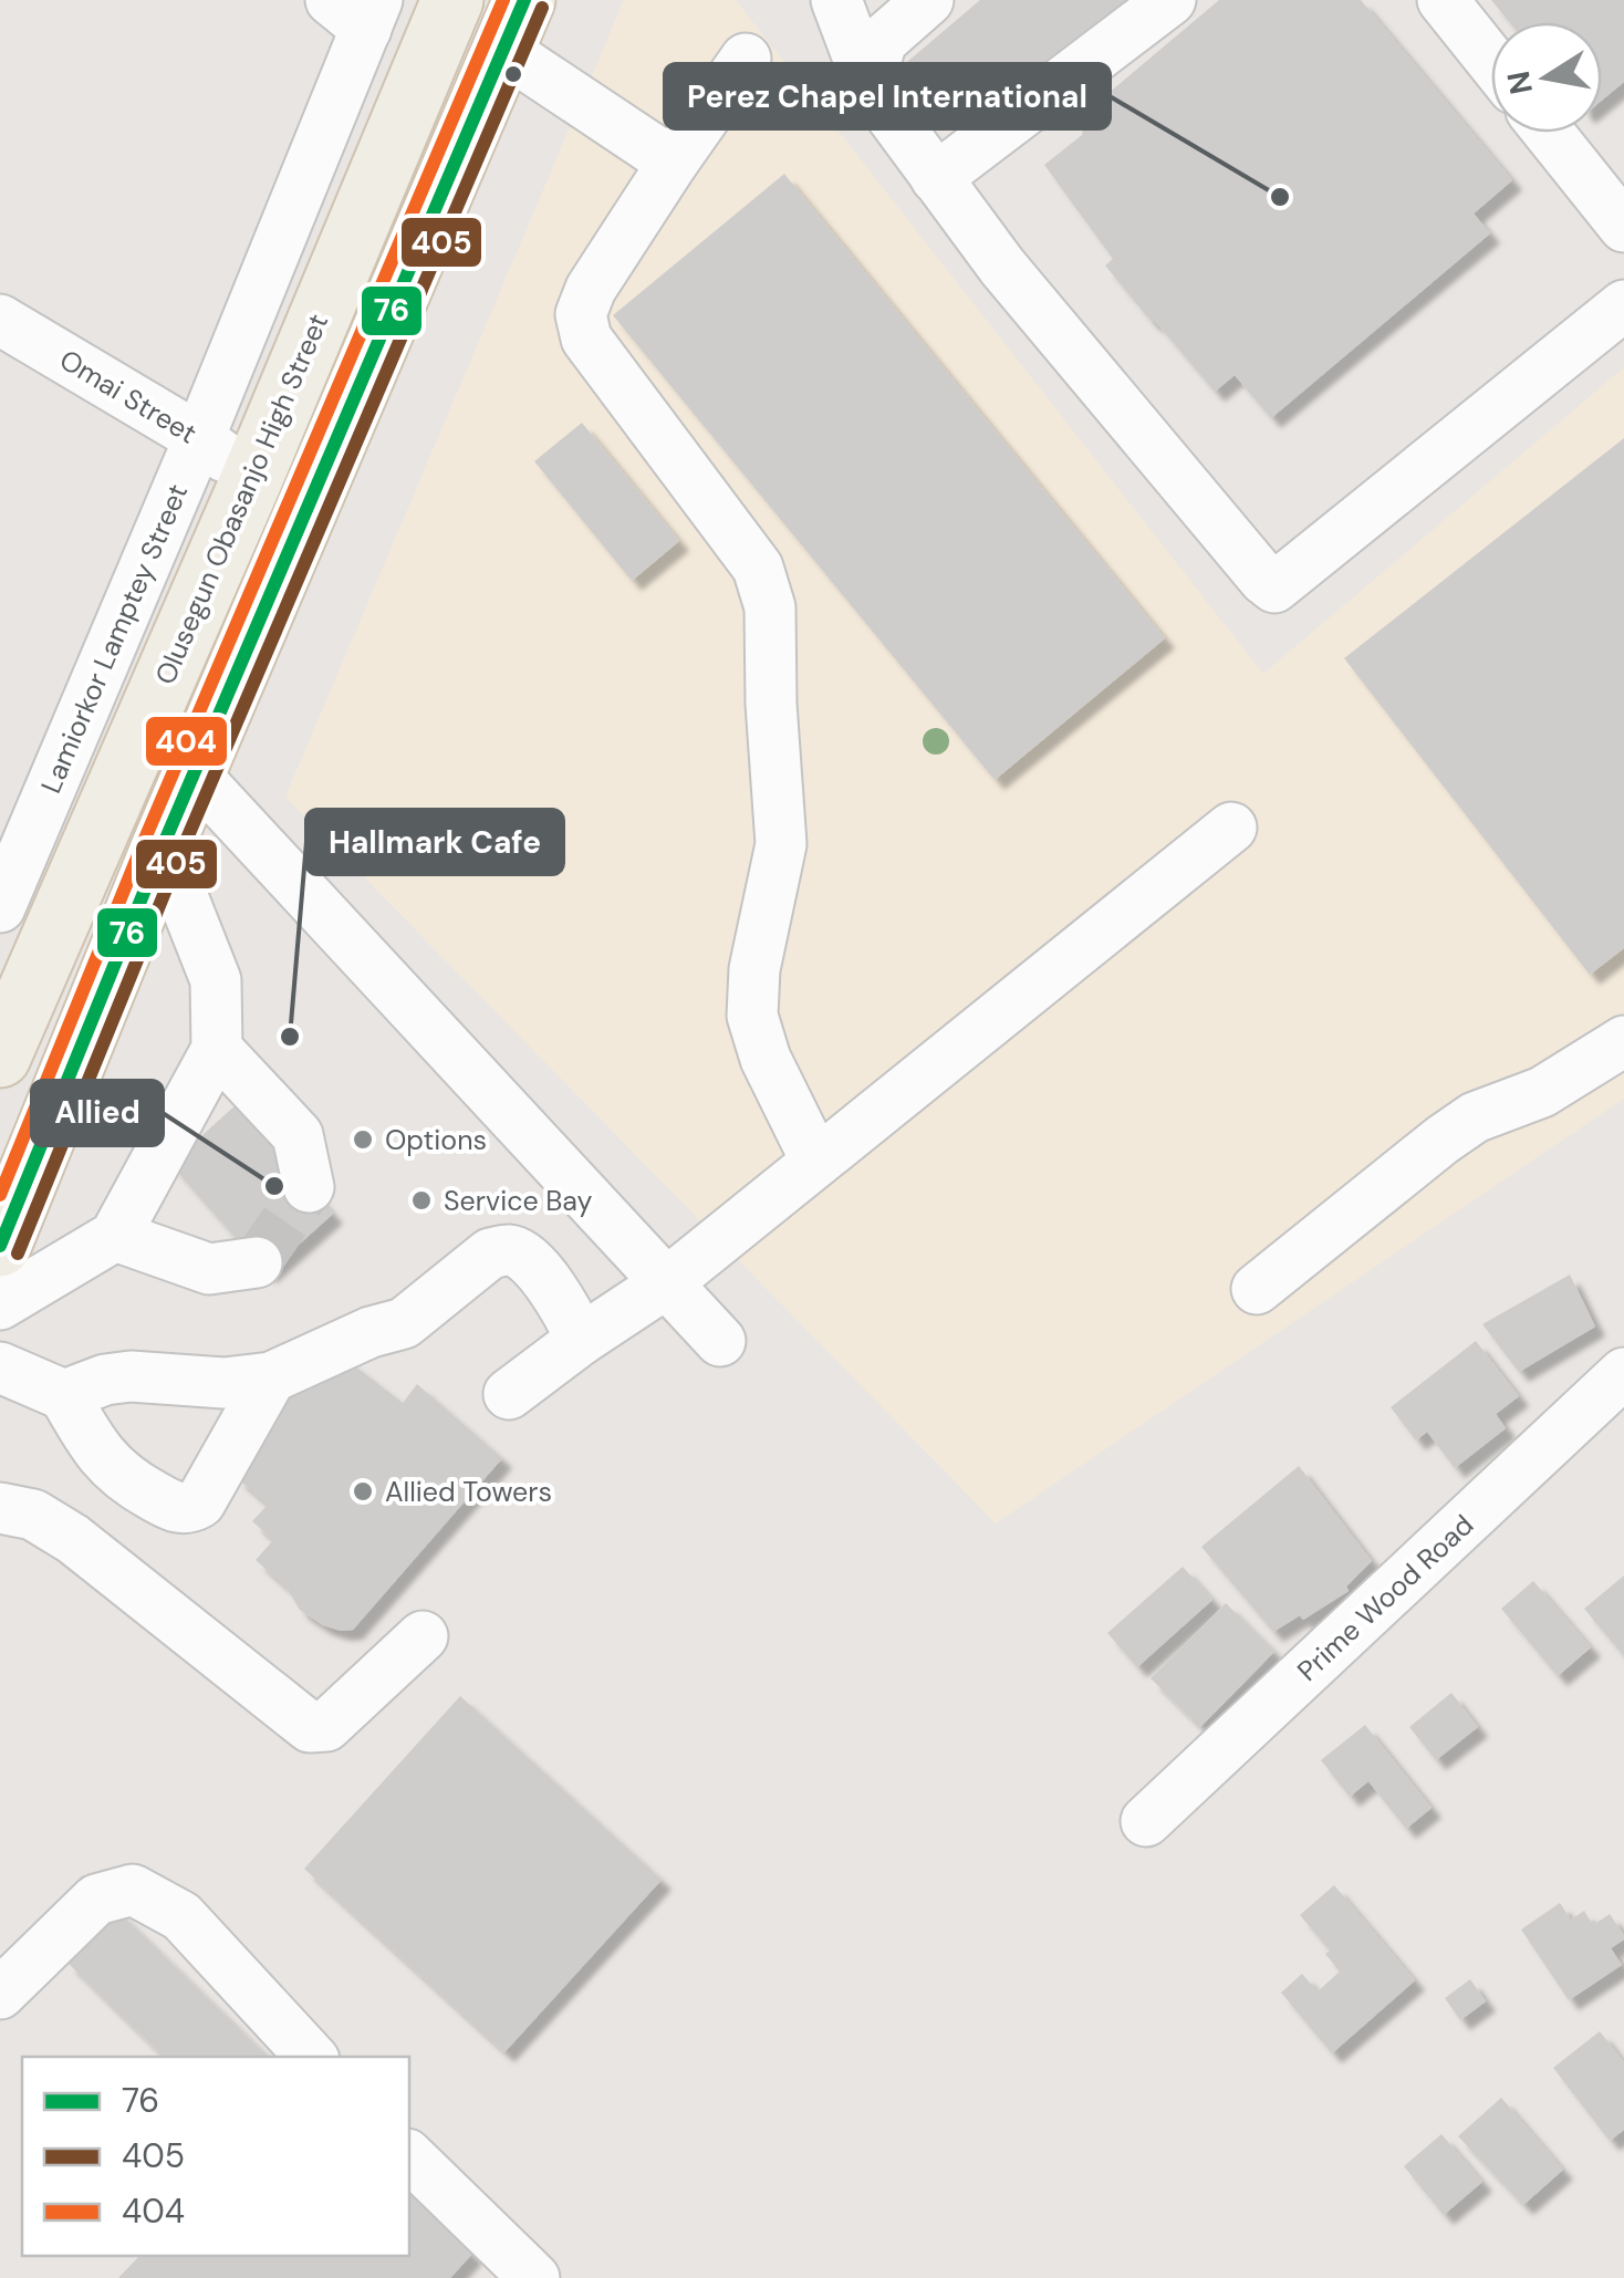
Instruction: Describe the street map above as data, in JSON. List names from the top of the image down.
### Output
{
  "streets": {
    "main road": ["Olusegun Obasanjo High Street"],
    "street": ["Omai Street", "Lamiorkor Lamptey Street", "Prime Wood Road"]
  },
  "crossings": [
    ["Omai Street", "Olusegun Obasanjo High Street"],
    ["Omai Street", "Lamiorkor Lamptey Street"]
  ],
  "places": [
    "Perez Chapel International",
    "Hallmark Cafe",
    "Options",
    "Allied",
    "Service Bay",
    "Allied Towers"
  ],
  "lines": ["transit line 76", "transit line 404", "transit line 405"],
  "legend": ["76", "405", "404"],
  "north": "left"
}
